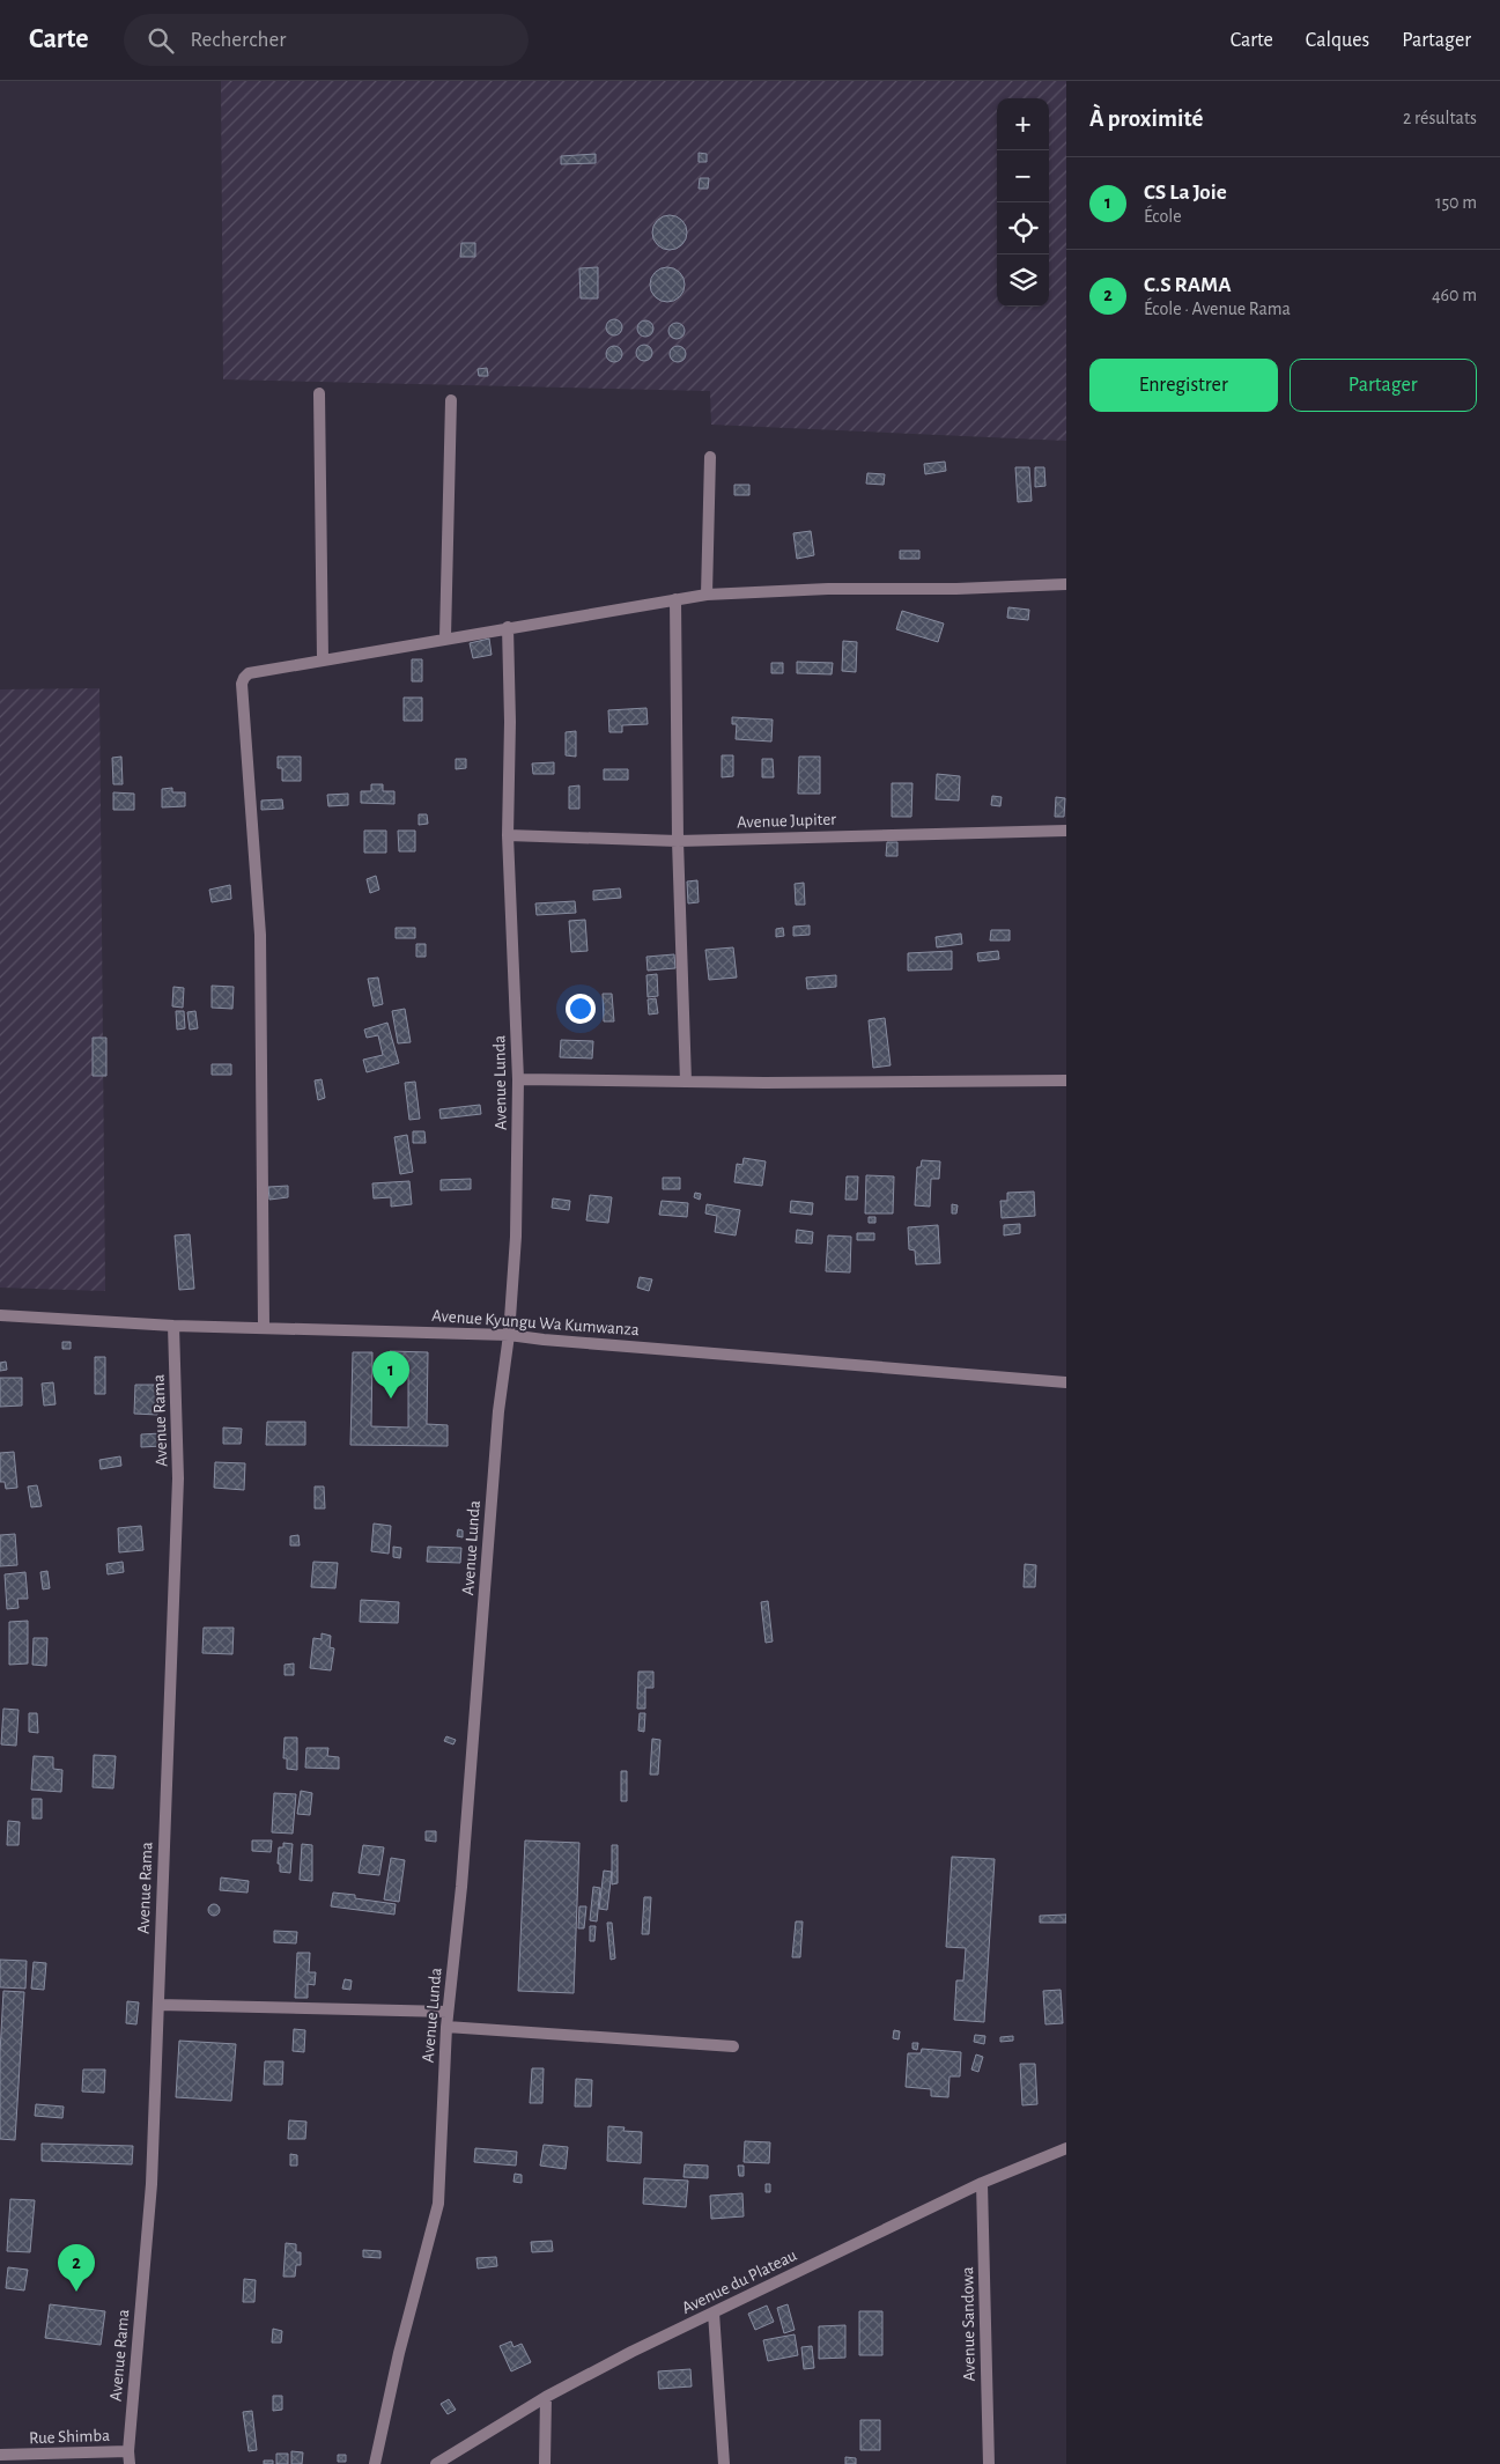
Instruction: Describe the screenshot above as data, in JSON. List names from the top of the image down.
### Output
{
  "streets": {
    "street": [
      "Avenue Jupiter",
      "Avenue Lunda",
      "Avenue Kyungu Wa Kumwanza",
      "Avenue Rama",
      "Avenue du Plateau",
      "Avenue Sandowa",
      "Rue Shimba"
    ]
  },
  "crossings": [
    ["Avenue Jupiter", "Avenue Lunda"],
    ["Avenue Lunda", "Avenue Kyungu Wa Kumwanza"],
    ["Avenue Kyungu Wa Kumwanza", "Avenue Rama"],
    ["Avenue Rama", "Rue Shimba"],
    ["Avenue du Plateau", "Avenue Sandowa"]
  ],
  "page": {
    "header": "Carte",
    "search": "Rechercher",
    "nav": ["Carte", "Calques", "Partager"],
    "heading": ["À proximité", "2 résultats"],
    "map_buttons": ["+", "−"],
    "list": [
      {
        "mark": "1",
        "name": "CS La Joie",
        "note": "École",
        "value": "150 m"
      },
      {
        "mark": "2",
        "name": "C.S RAMA",
        "note": "École · Avenue Rama",
        "value": "460 m"
      }
    ],
    "buttons": ["Enregistrer", "Partager"],
    "pins": ["1", "2"]
  }
}
